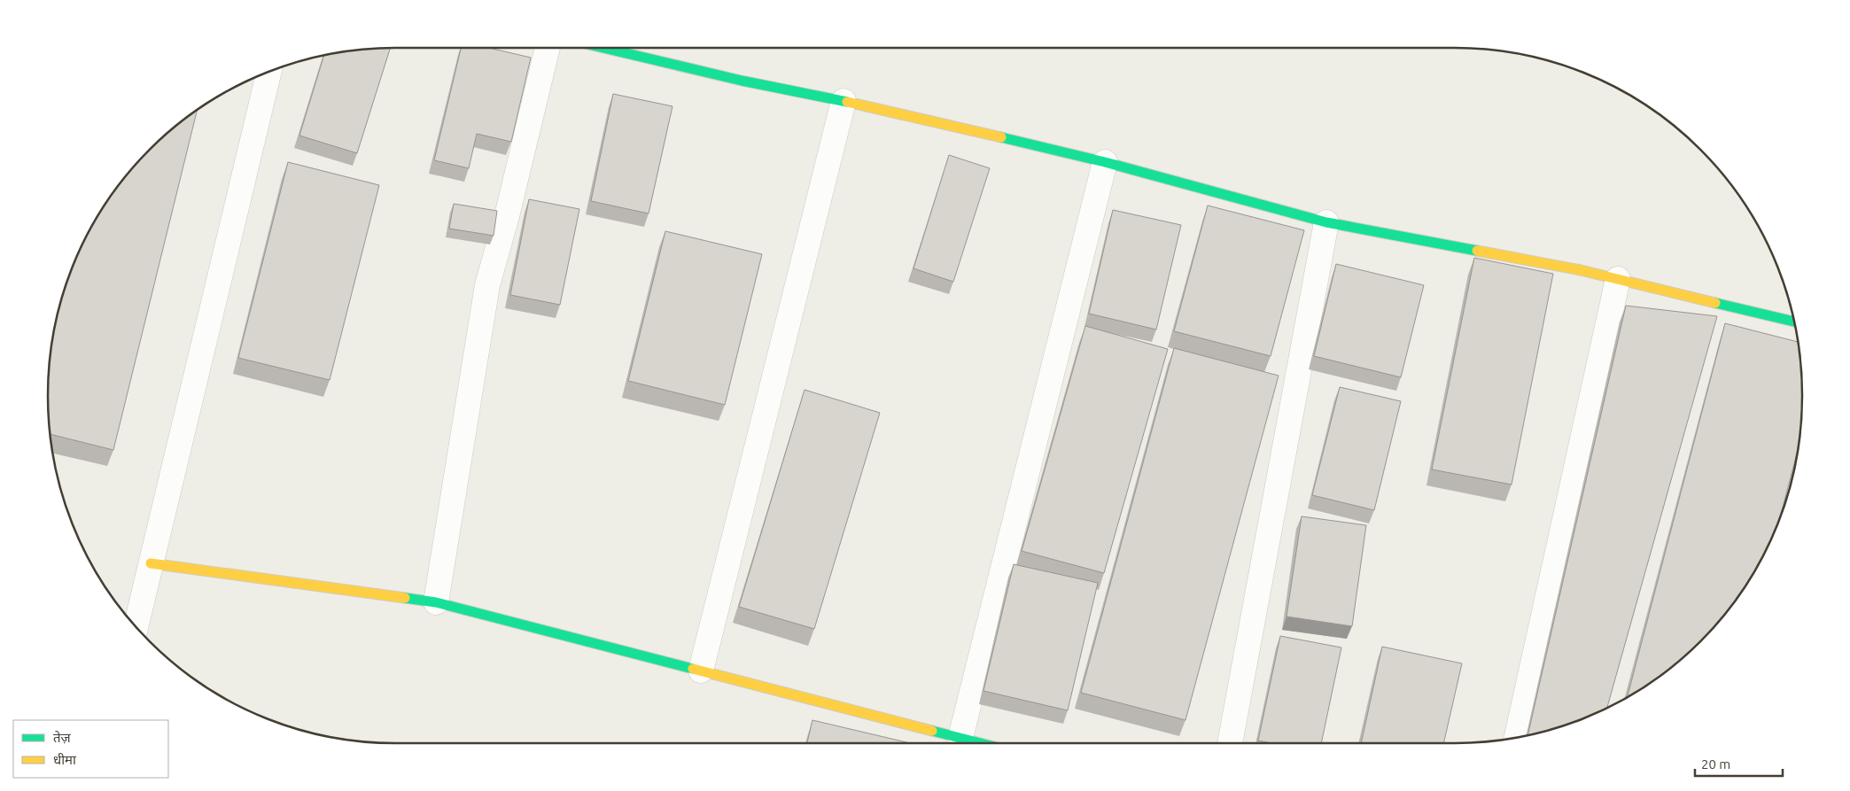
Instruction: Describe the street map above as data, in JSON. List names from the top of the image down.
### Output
{
  "legend": ["तेज़", "धीमा"],
  "scale_bar": "20 m"
}
